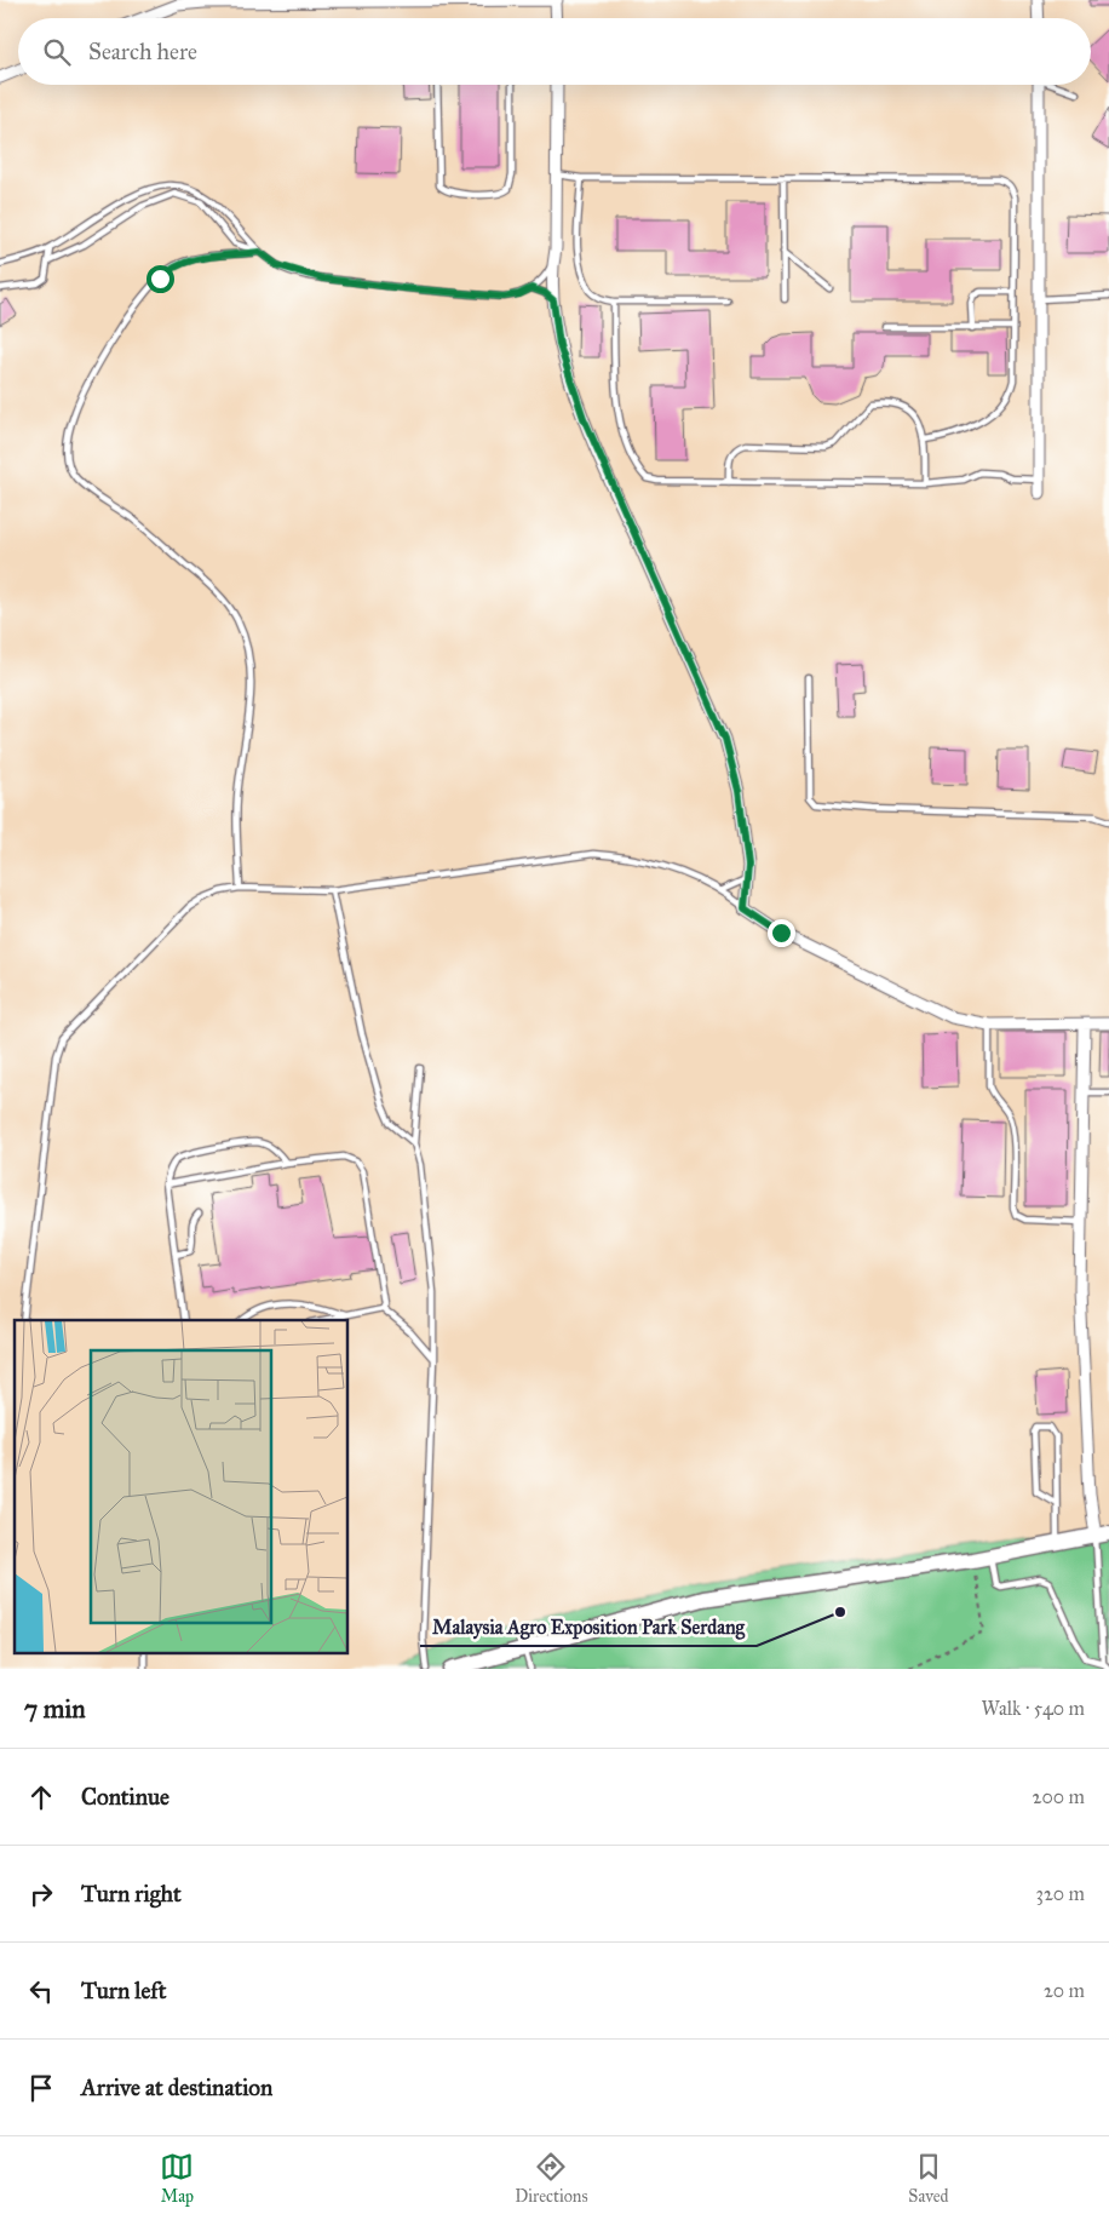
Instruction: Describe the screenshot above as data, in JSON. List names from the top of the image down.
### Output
{
  "places": ["Malaysia Agro Exposition Park Serdang"],
  "page": {
    "search": "Search here",
    "heading": ["7 min", "Walk · 540 m"],
    "list": [
      ["Continue", "200 m"],
      ["Turn right", "320 m"],
      ["Turn left", "20 m"],
      "Arrive at destination"
    ],
    "nav": ["Map", "Directions", "Saved"]
  }
}
